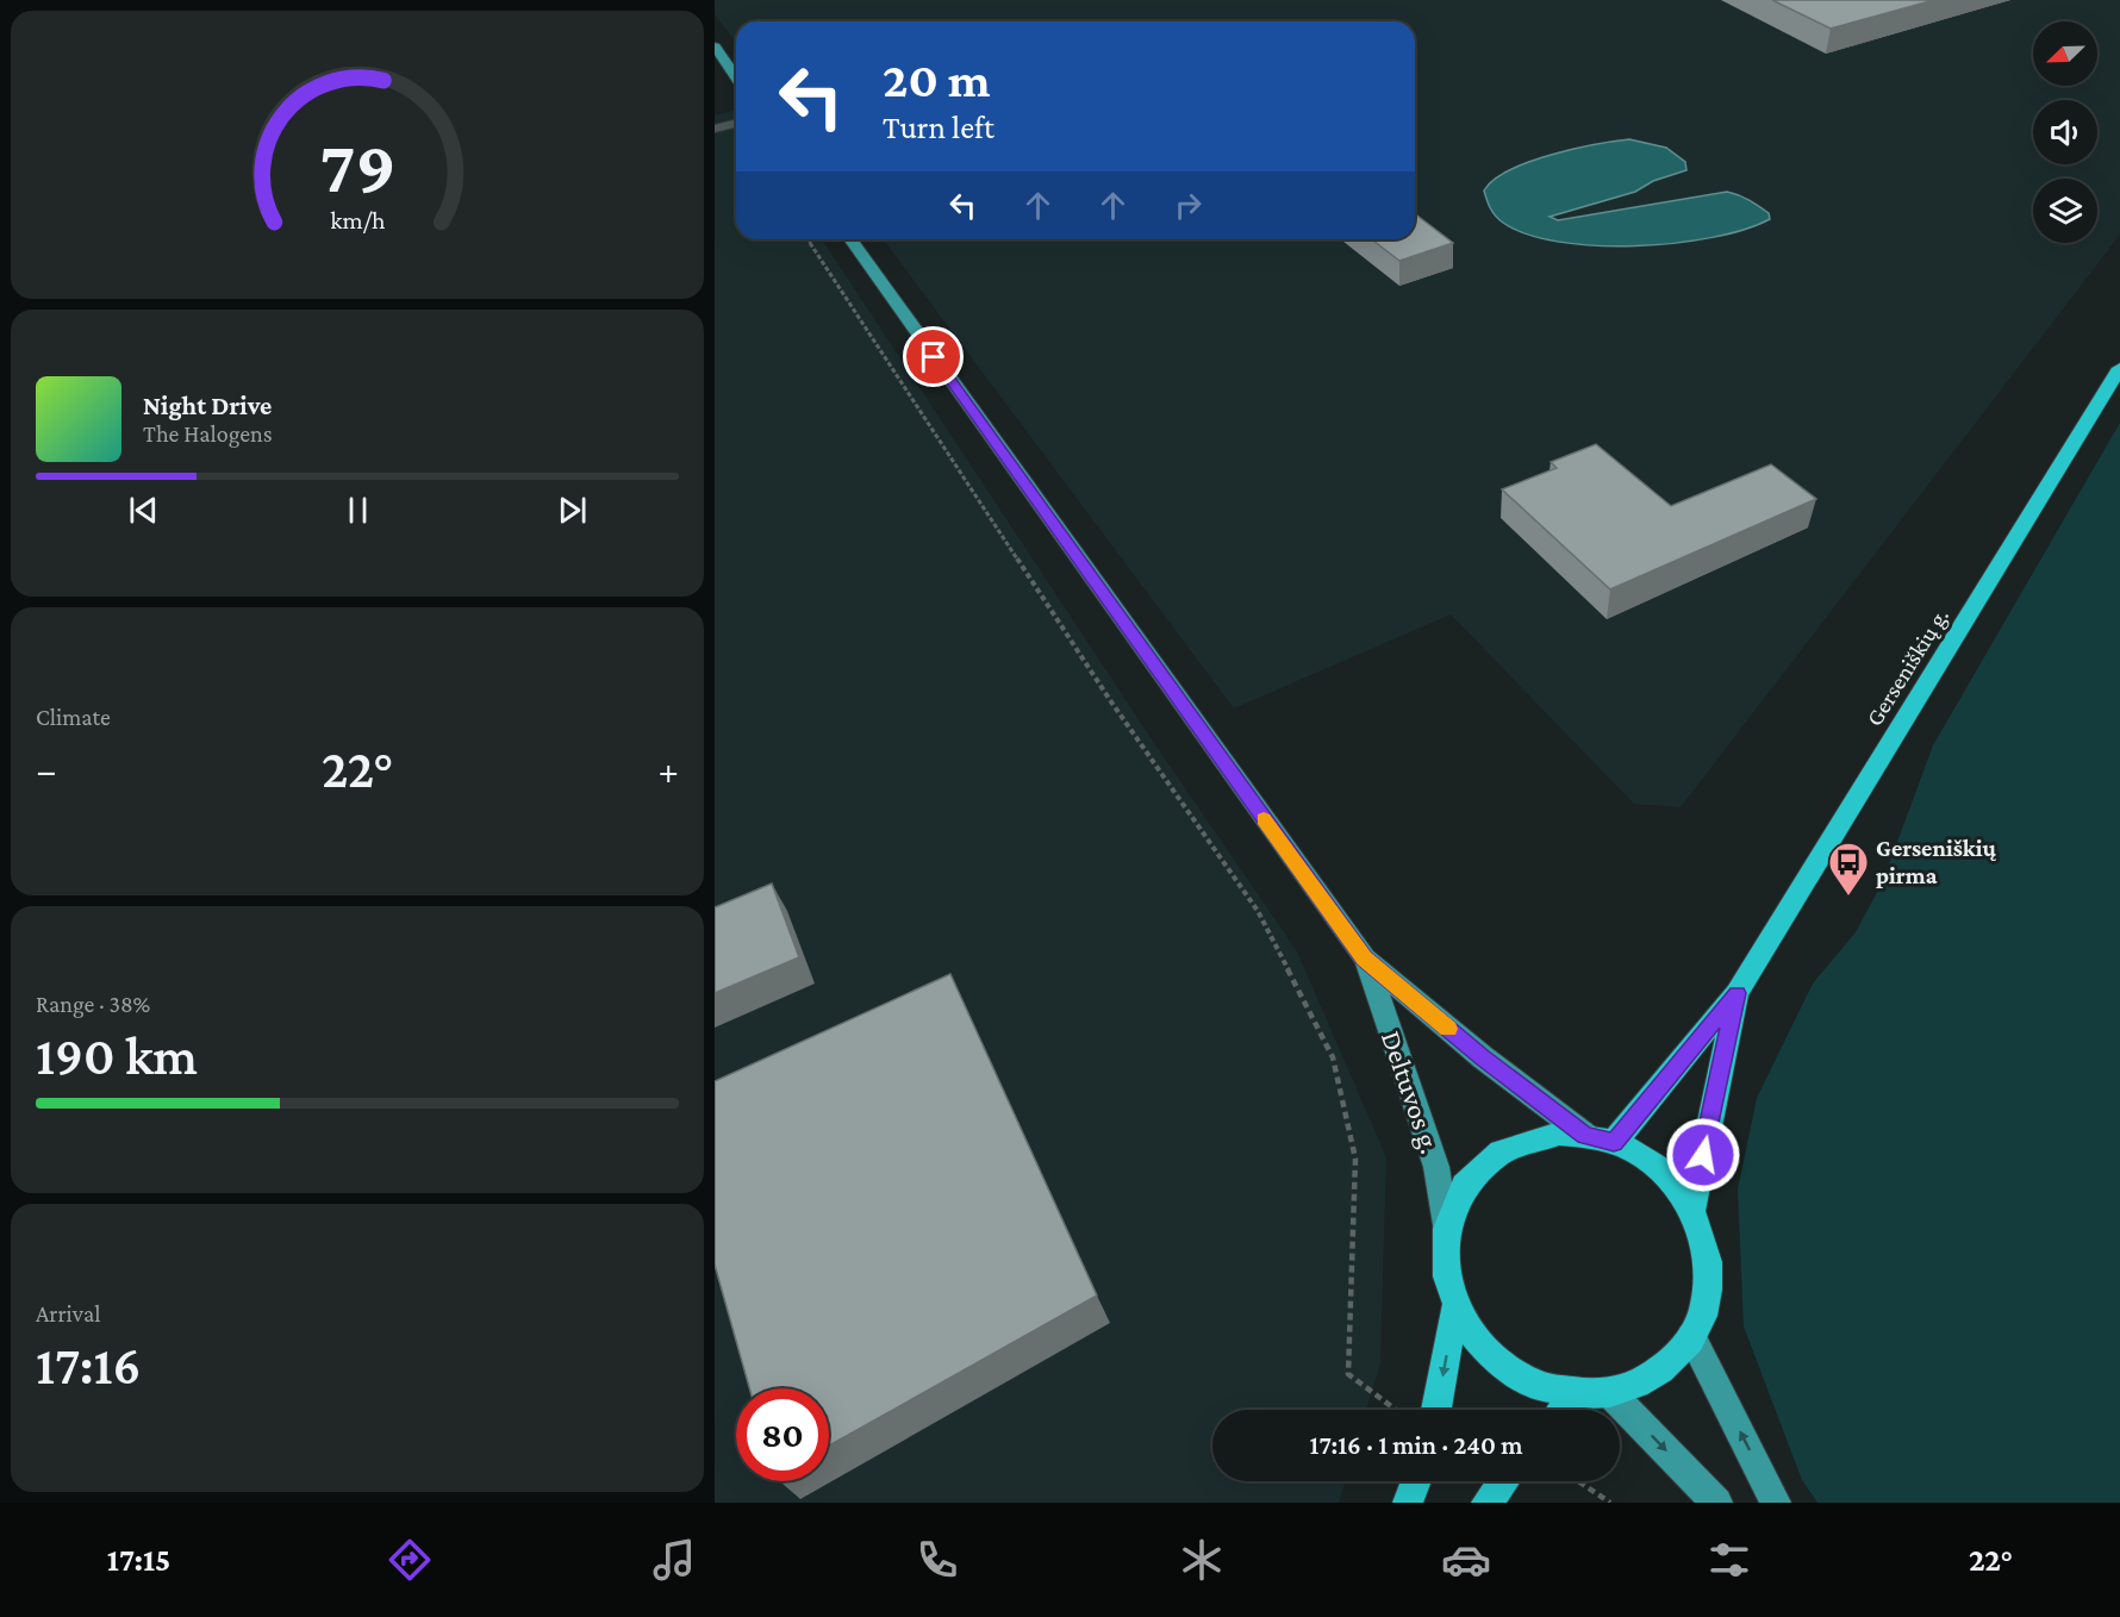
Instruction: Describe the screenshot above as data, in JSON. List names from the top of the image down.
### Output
{
  "streets": {
    "highway": ["Gerseniškių g."],
    "main road": ["Deltuvos g."]
  },
  "places": {
    "bus stop": ["Gerseniškių pirma"]
  },
  "north": "bottom left",
  "page": {
    "turn": ["20 m", "Turn left"],
    "song": ["Night Drive", "The Halogens"],
    "tile": [
      "Climate",
      ["Range · 38%", "190 km"],
      ["Arrival", "17:16"]
    ],
    "heat": ["−", "22°", "+"],
    "limit": "80",
    "trip": "17:16 · 1 min · 240 m",
    "tabs": ["17:15", "22°"],
    "gauge": ["79", "km/h"]
  }
}
